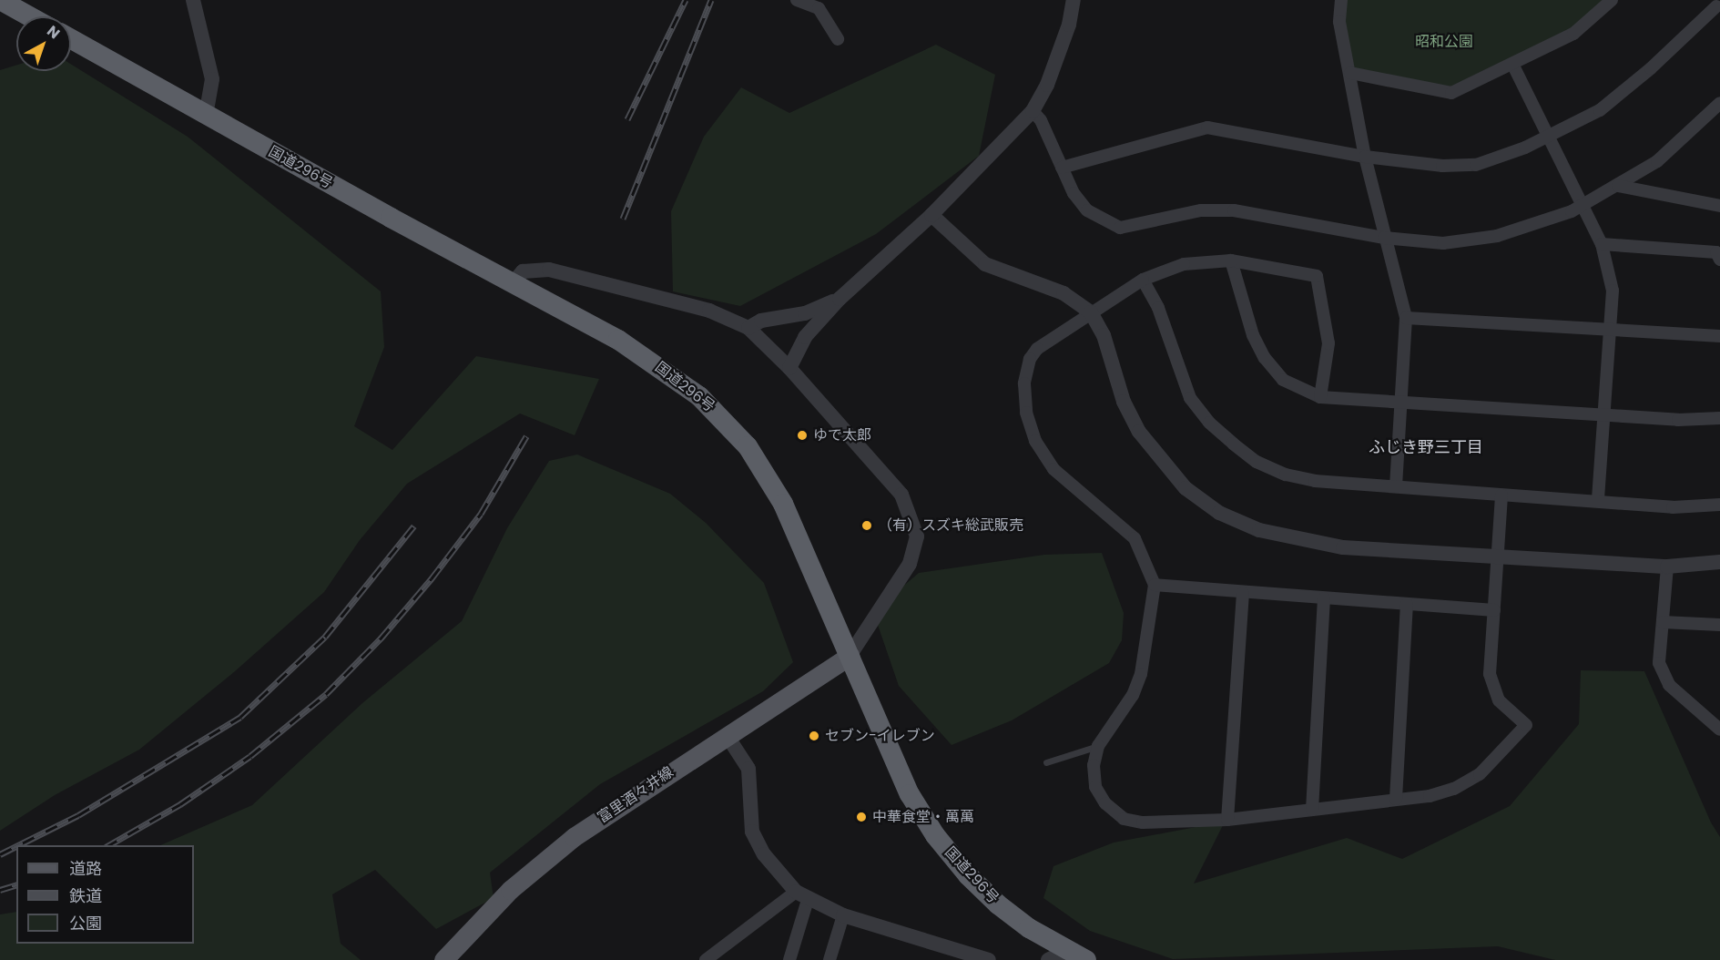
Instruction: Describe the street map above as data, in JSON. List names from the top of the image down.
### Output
{
  "streets": {
    "highway": ["国道296号"],
    "main road": ["富里酒々井線"]
  },
  "crossings": [
    ["国道296号", "富里酒々井線"]
  ],
  "districts": ["ふじき野三丁目"],
  "parks": ["昭和公園"],
  "places": [
    "ゆで太郎",
    "（有）スズキ総武販売",
    "セブン-イレブン",
    "中華食堂・萬萬"
  ],
  "legend": ["道路", "鉄道", "公園"],
  "north": "top right"
}
